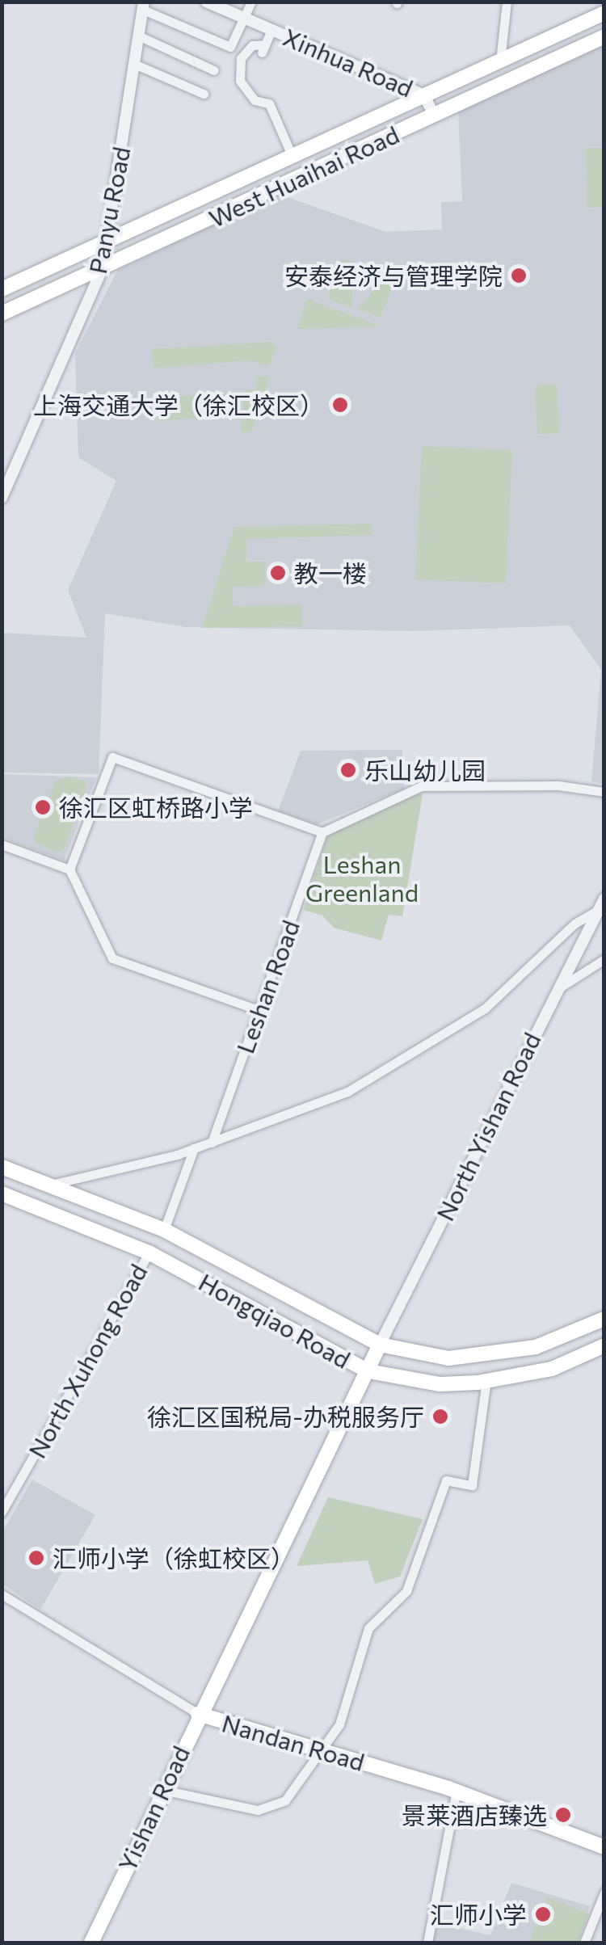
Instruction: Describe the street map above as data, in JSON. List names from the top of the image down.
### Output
{
  "streets": {
    "main road": [
      "West Huaihai Road",
      "Hongqiao Road",
      "Nandan Road",
      "Yishan Road"
    ],
    "street": [
      "Xinhua Road",
      "Panyu Road",
      "Leshan Road",
      "North Yishan Road",
      "North Xuhong Road"
    ]
  },
  "crossings": [
    ["Xinhua Road", "West Huaihai Road"],
    ["West Huaihai Road", "Panyu Road"],
    ["North Yishan Road", "Hongqiao Road"],
    ["North Yishan Road", "Yishan Road"],
    ["Hongqiao Road", "North Xuhong Road"],
    ["Hongqiao Road", "Yishan Road"],
    ["Nandan Road", "Yishan Road"]
  ],
  "parks": ["Leshan Greenland"],
  "places": [
    "安泰经济与管理学院",
    "上海交通大学（徐汇校区）",
    "教一楼",
    "乐山幼儿园",
    "徐汇区虹桥路小学",
    "徐汇区国税局-办税服务厅",
    "汇师小学（徐虹校区）",
    "景莱酒店臻选",
    "汇师小学"
  ]
}
